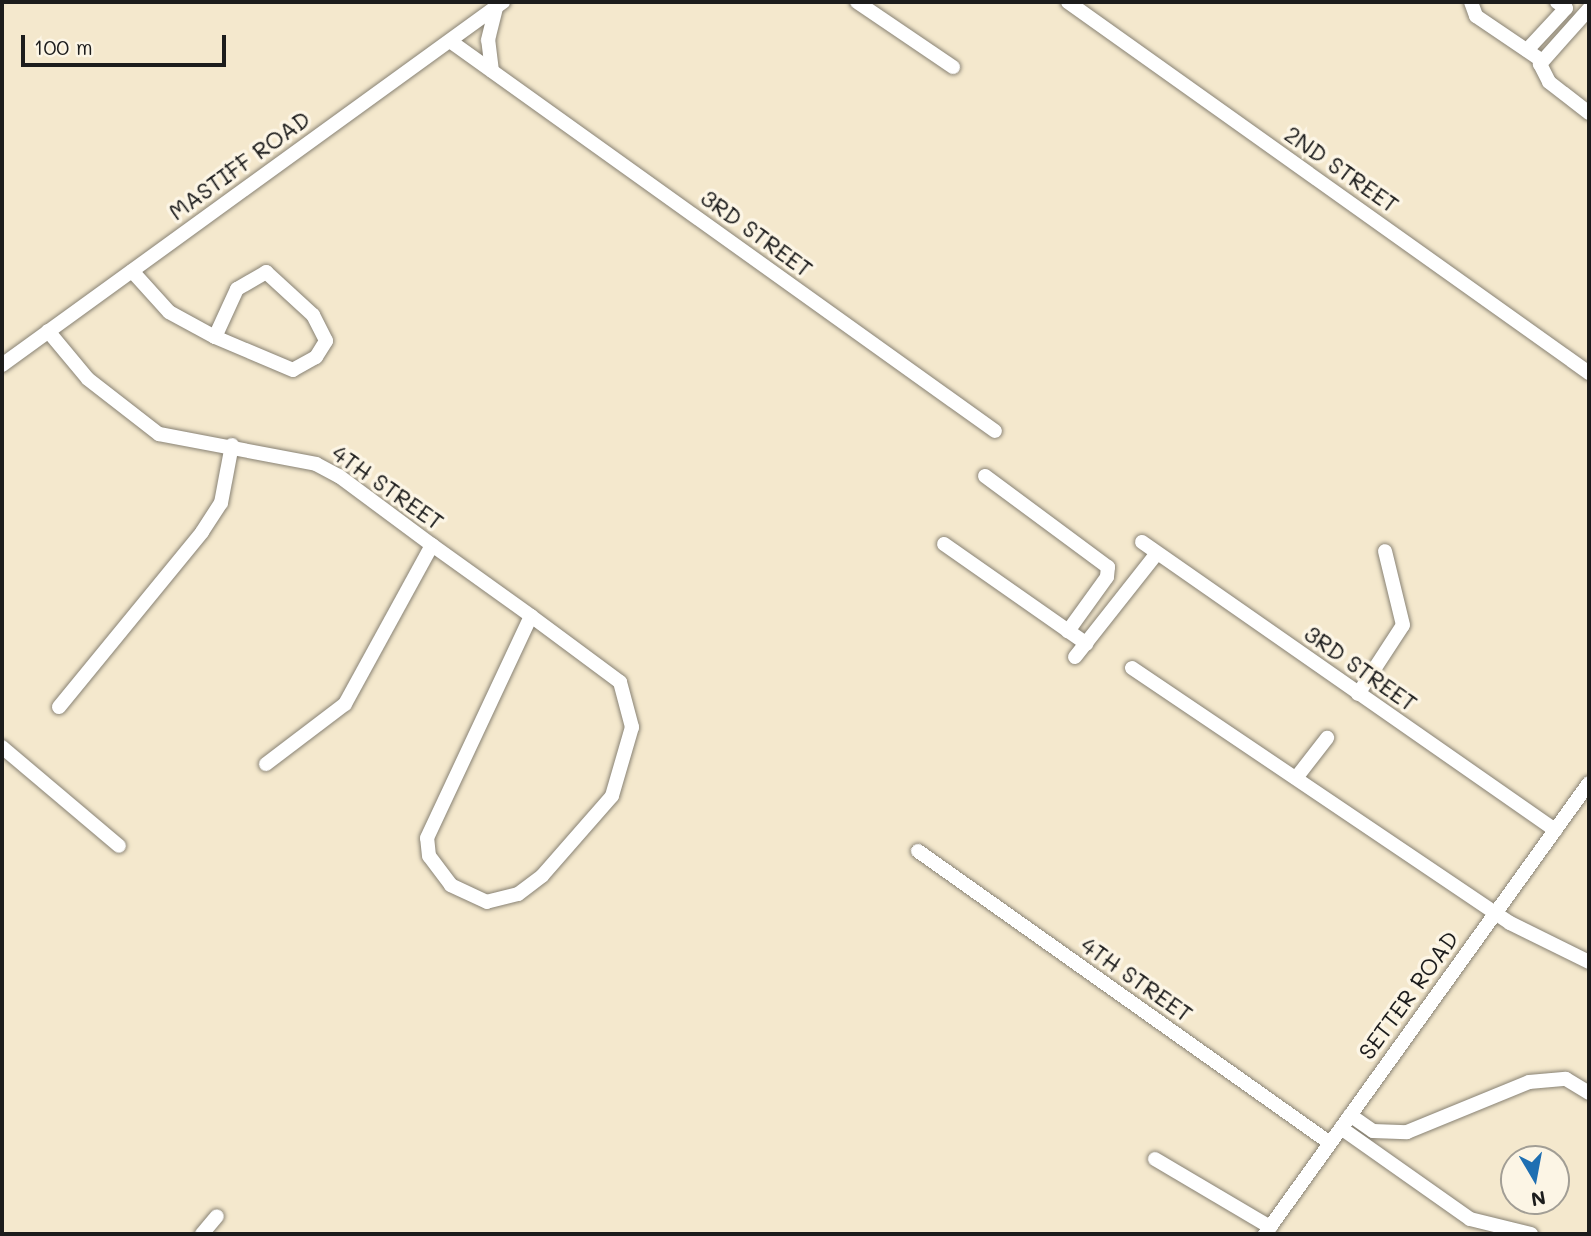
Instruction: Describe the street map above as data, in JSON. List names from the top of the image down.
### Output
{
  "streets": {
    "street": [
      "MASTIFF ROAD",
      "2ND STREET",
      "3RD STREET",
      "4TH STREET",
      "SETTER ROAD"
    ]
  },
  "crossings": [
    ["MASTIFF ROAD", "3RD STREET"],
    ["MASTIFF ROAD", "4TH STREET"],
    ["3RD STREET", "SETTER ROAD"],
    ["4TH STREET", "SETTER ROAD"]
  ],
  "scale_bar": "100 m",
  "north": "bottom"
}
